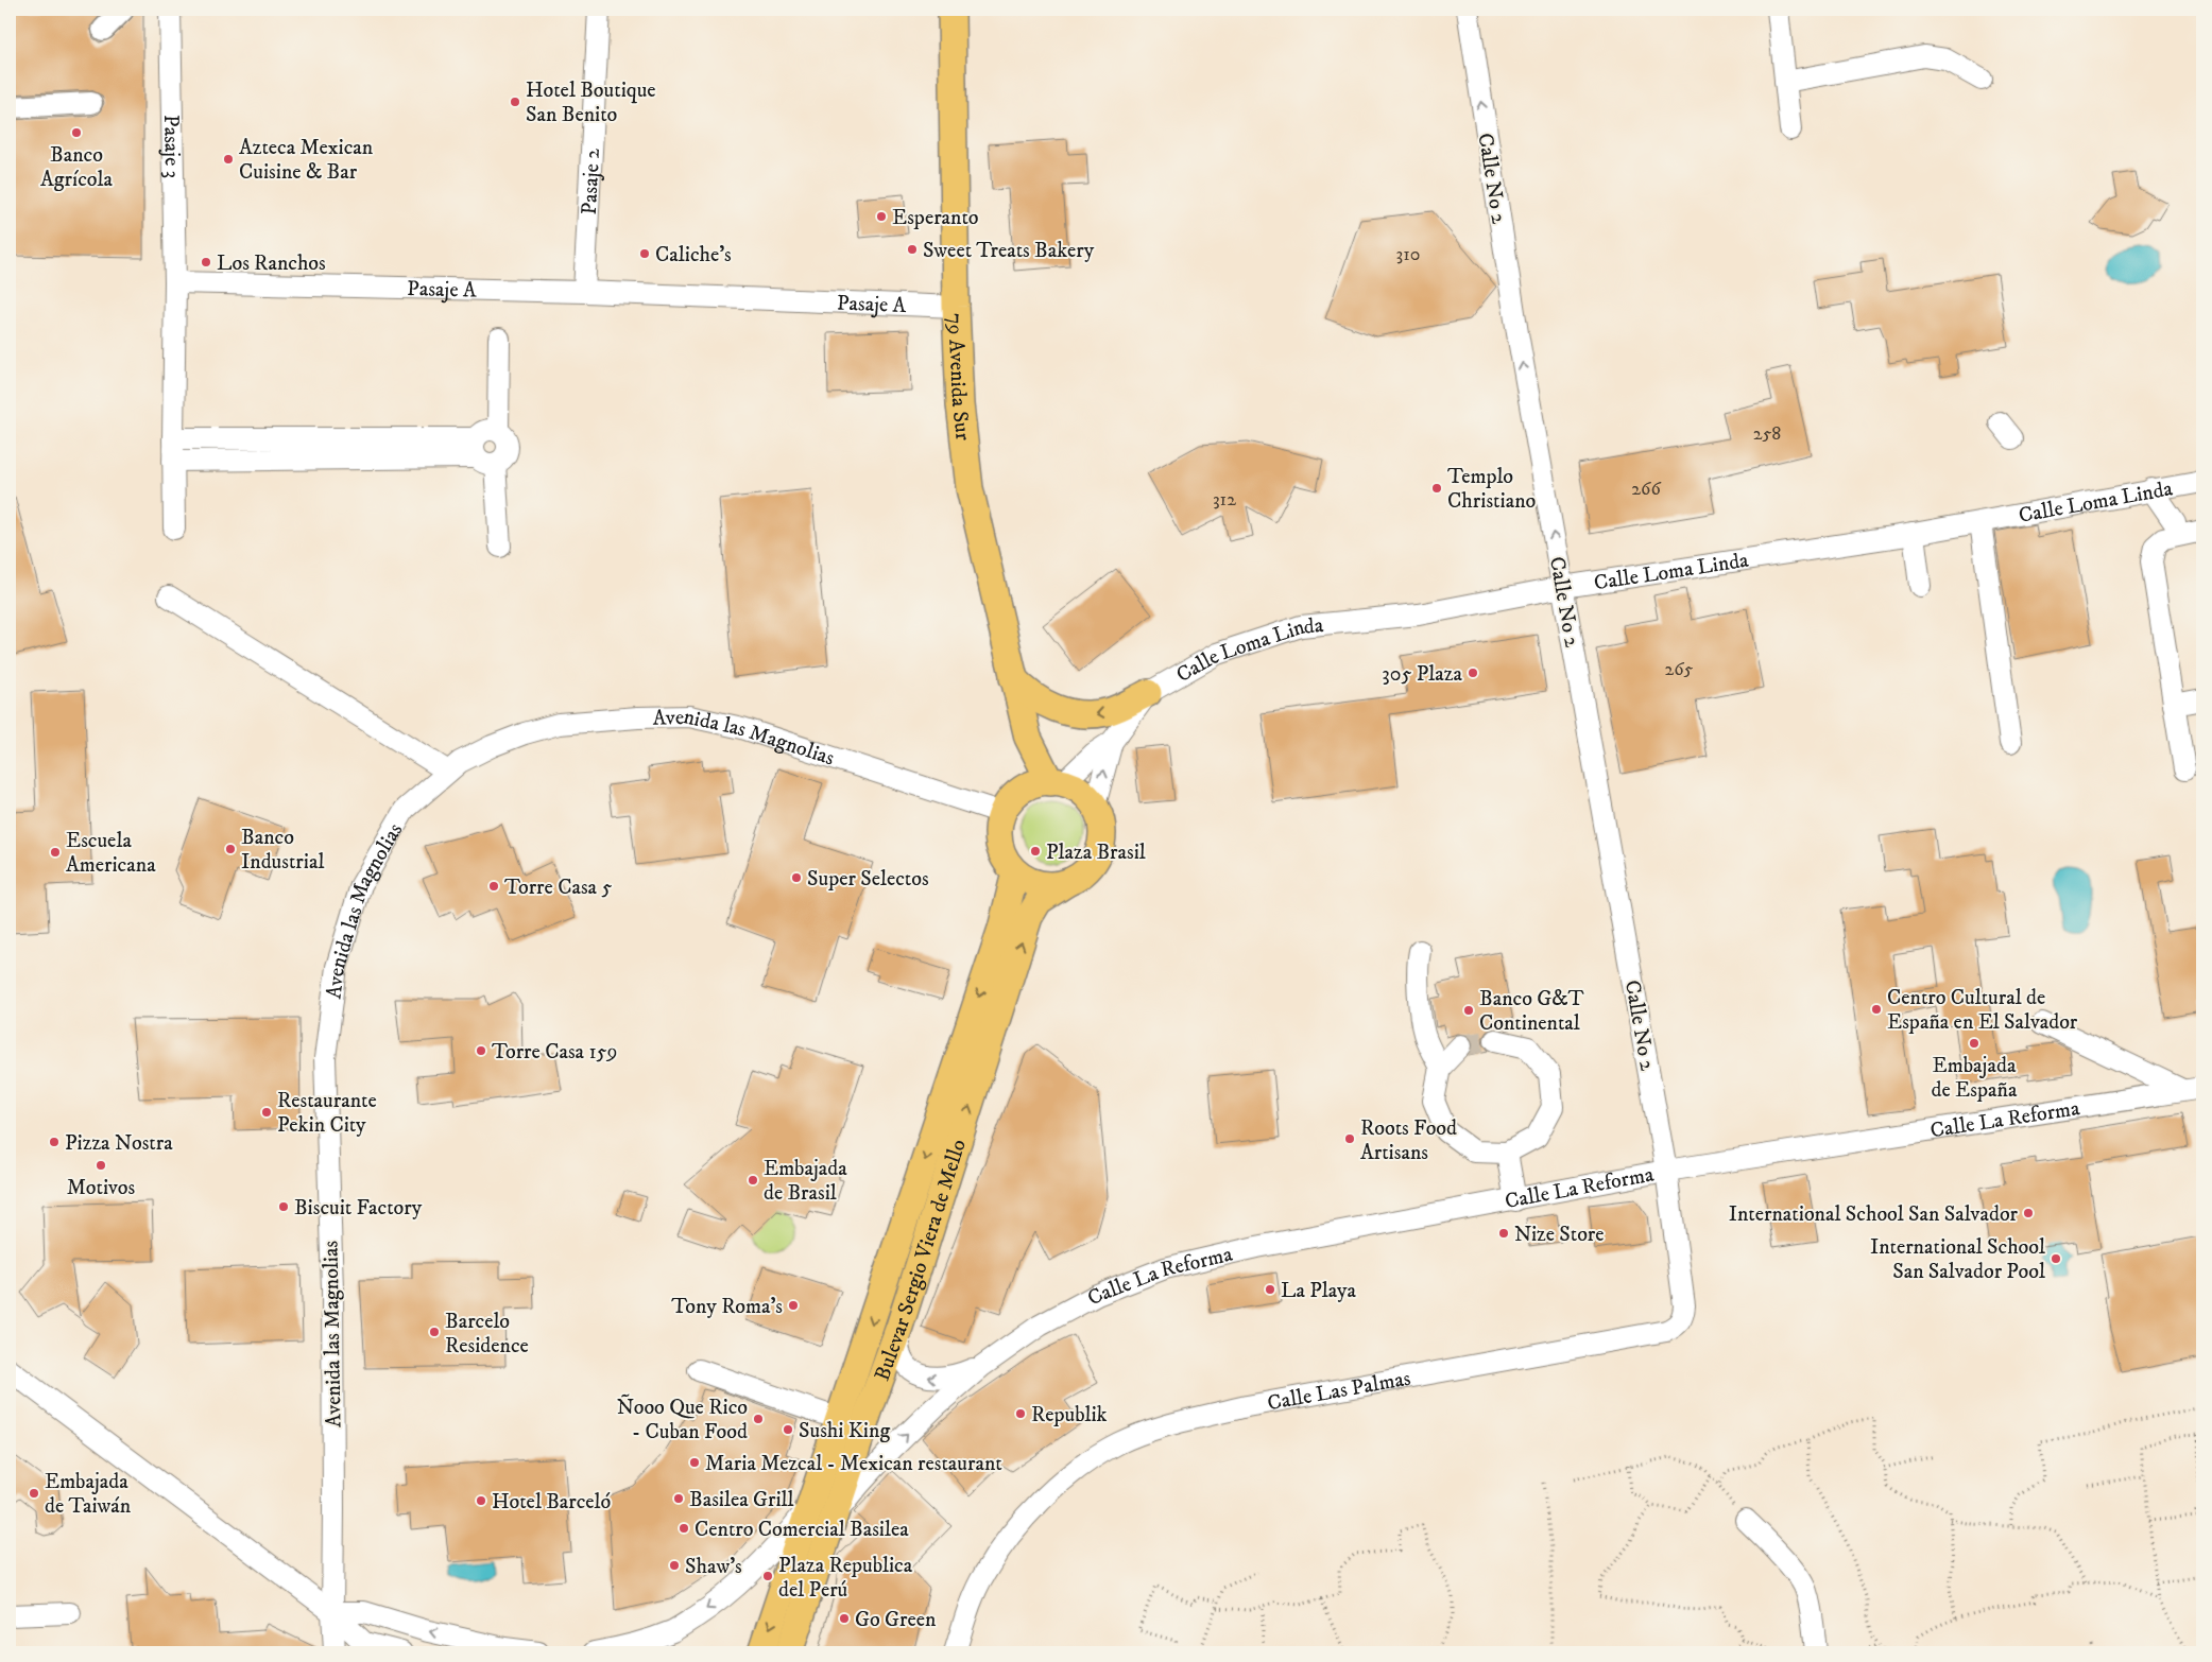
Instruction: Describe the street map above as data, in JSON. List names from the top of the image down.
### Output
{
  "streets": {
    "main road": ["79 Avenida Sur", "Bulevar Sergio Viera de Mello"],
    "street": [
      "Pasaje 3",
      "Calle No 2",
      "Pasaje 2",
      "Pasaje A",
      "Calle Loma Linda",
      "Avenida las Magnolias",
      "Calle La Reforma",
      "Calle Las Palmas"
    ]
  },
  "crossings": [
    ["Pasaje 3", "Pasaje A"],
    ["Calle No 2", "Calle Loma Linda"],
    ["Calle No 2", "Calle La Reforma"],
    ["Calle No 2", "Calle Las Palmas"],
    ["Pasaje 2", "Pasaje A"],
    ["Pasaje A", "79 Avenida Sur"],
    ["79 Avenida Sur", "Calle Loma Linda"],
    ["79 Avenida Sur", "Avenida las Magnolias"],
    ["79 Avenida Sur", "Bulevar Sergio Viera de Mello"],
    ["Calle Loma Linda", "Avenida las Magnolias"],
    ["Calle Loma Linda", "Bulevar Sergio Viera de Mello"],
    ["Avenida las Magnolias", "Bulevar Sergio Viera de Mello"],
    ["Calle La Reforma", "Bulevar Sergio Viera de Mello"],
    ["Calle La Reforma", "Calle Las Palmas"]
  ],
  "one_way": ["Calle No 2"],
  "places": [
    "Hotel Boutique San Benito",
    "Banco Agrícola",
    "Azteca Mexican Cuisine & Bar",
    "Esperanto",
    "Sweet Treats Bakery",
    "Caliche's",
    "Los Ranchos",
    "Templo Christiano",
    "305 Plaza",
    "Banco Industrial",
    "Plaza Brasil",
    "Escuela Americana",
    "Super Selectos",
    "Torre Casa 5",
    "Centro Cultural de España en El Salvador",
    "Banco G&T Continental",
    "Embajada de España",
    "Torre Casa 159",
    "Restaurante Pekin City",
    "Roots Food Artisans",
    "Pizza Nostra",
    "Motivos",
    "Embajada de Brasil",
    "Biscuit Factory",
    "International School San Salvador",
    "Nize Store",
    "International School San Salvador Pool",
    "La Playa",
    "Tony Roma's",
    "Barcelo Residence",
    "Republik",
    "Ñooo Que Rico - Cuban Food",
    "Sushi King",
    "Maria Mezcal - Mexican restaurant",
    "Embajada de Taiwán",
    "Basilea Grill",
    "Hotel Barceló",
    "Centro Comercial Basilea",
    "Shaw's",
    "Plaza Republica del Perú",
    "Go Green"
  ],
  "house_numbers": [
    "310",
    "258",
    "266",
    "312",
    "265"
  ]
}
